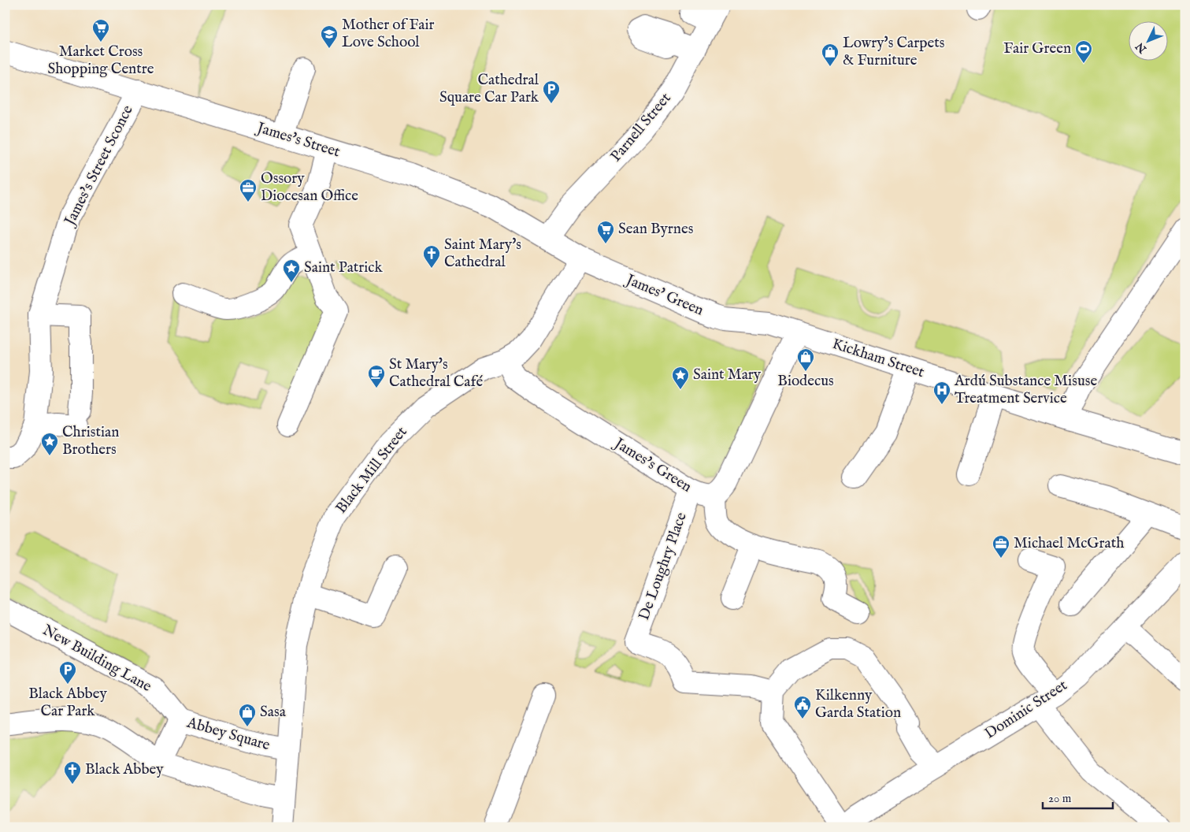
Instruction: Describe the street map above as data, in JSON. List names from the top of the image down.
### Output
{
  "streets": {
    "street": [
      "Parnell Street",
      "James's Street",
      "James's Street Sconce",
      "James' Green",
      "Kickham Street",
      "James's Green",
      "Black Mill Street",
      "De Loughry Place",
      "New Building Lane",
      "Dominic Street",
      "Abbey Square"
    ]
  },
  "crossings": [
    ["Parnell Street", "James's Street"],
    ["James's Street", "James's Street Sconce"],
    ["James's Street", "James' Green"],
    ["James's Street", "Black Mill Street"],
    ["James' Green", "Kickham Street"],
    ["James' Green", "Black Mill Street"],
    ["James's Green", "Black Mill Street"],
    ["James's Green", "De Loughry Place"],
    ["Black Mill Street", "Abbey Square"],
    ["New Building Lane", "Abbey Square"]
  ],
  "places": {
    "supermarket": ["Market Cross Shopping Centre", "Sean Byrnes"],
    "school or university": ["Mother of Fair Love School"],
    "sports": ["Fair Green"],
    "shop": ["Lowry's Carpets & Furniture", "Biodecus", "Sasa"],
    "parking": ["Cathedral Square Car Park", "Black Abbey Car Park"],
    "office": ["Ossory Diocesan Office", "Michael McGrath"],
    "church": ["Saint Mary's Cathedral", "Black Abbey"],
    "place": ["Saint Patrick", "Saint Mary", "Christian Brothers"],
    "cafe": ["St Mary's Cathedral Café"],
    "hospital": ["Ardú Substance Misuse Treatment Service"],
    "public building": ["Kilkenny Garda Station"]
  },
  "scale_bar": "20 m",
  "north": "bottom left"
}
